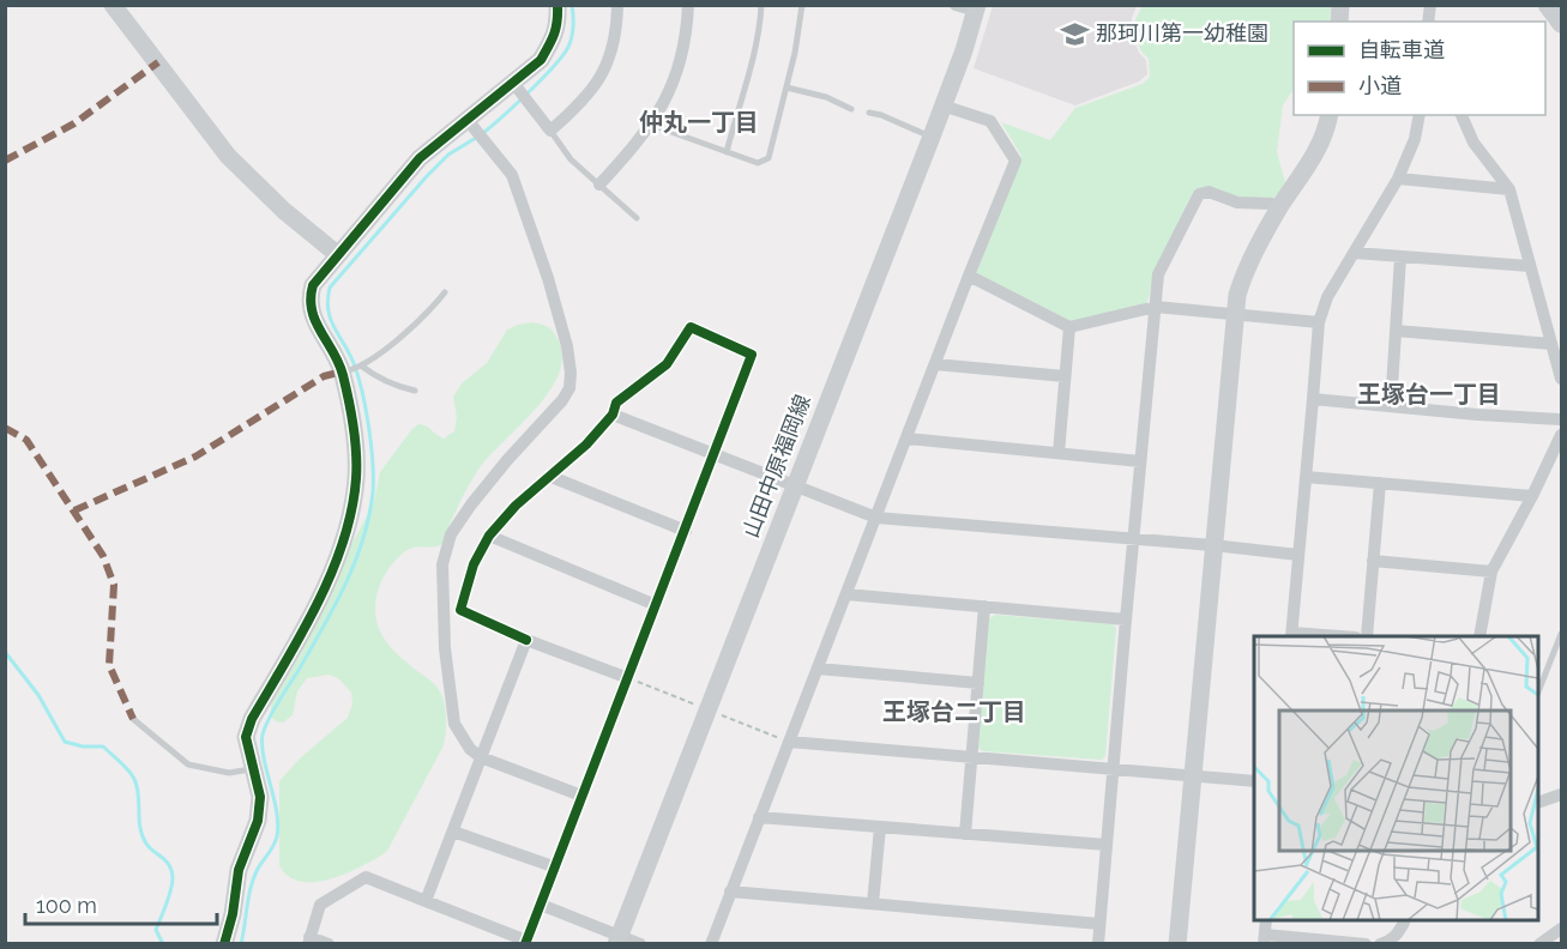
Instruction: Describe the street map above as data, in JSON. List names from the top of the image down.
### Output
{
  "streets": {
    "street": ["山田中原福岡線"]
  },
  "districts": ["仲丸一丁目", "王塚台一丁目", "王塚台二丁目"],
  "places": {
    "school or university": ["那珂川第一幼稚園"]
  },
  "legend": ["自転車道", "小道"],
  "scale_bar": "100 m"
}
